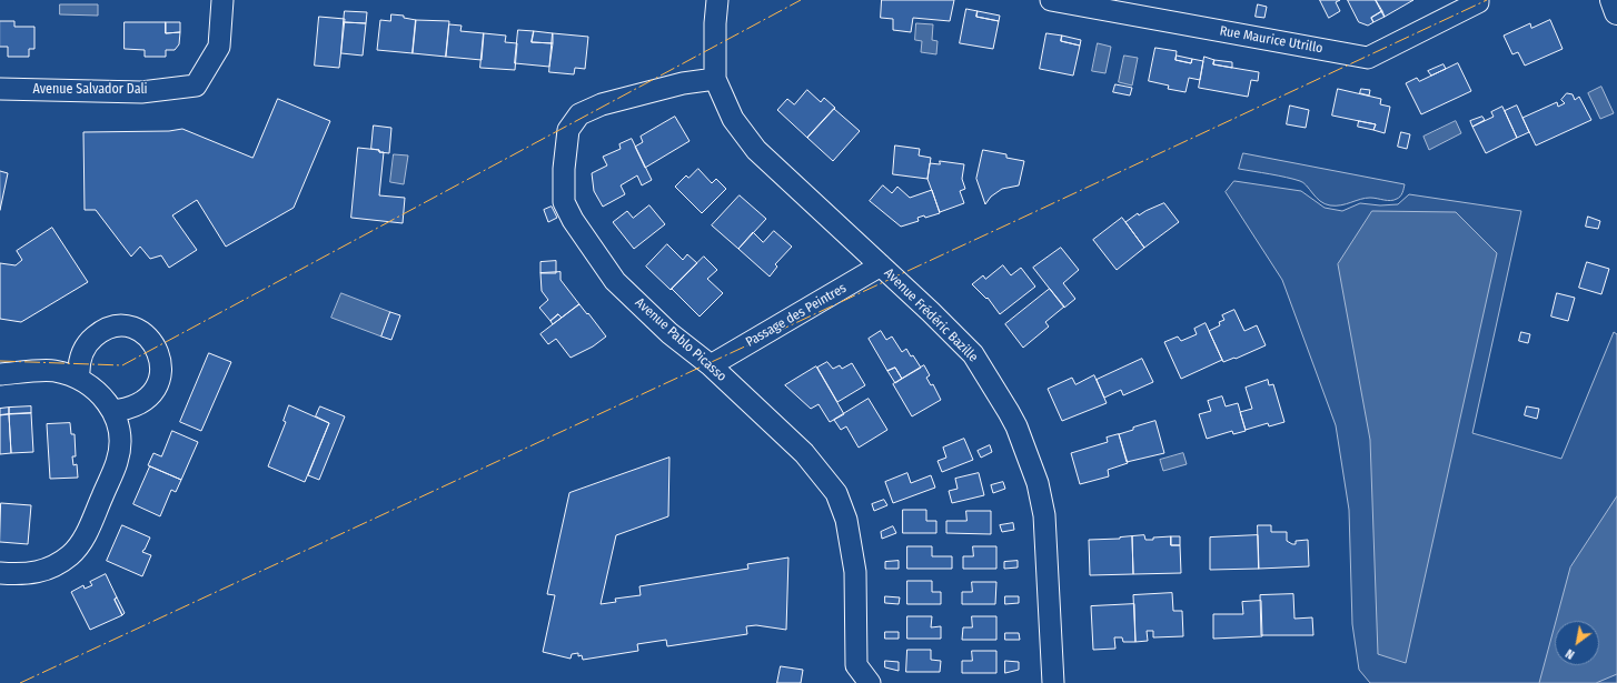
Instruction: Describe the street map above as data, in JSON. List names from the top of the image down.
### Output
{
  "streets": {
    "street": [
      "Rue Maurice Utrillo",
      "Avenue Salvador Dali",
      "Passage des Peintres",
      "Avenue Frédéric Bazille",
      "Avenue Pablo Picasso"
    ]
  },
  "crossings": [
    ["Passage des Peintres", "Avenue Frédéric Bazille"],
    ["Passage des Peintres", "Avenue Pablo Picasso"],
    ["Avenue Frédéric Bazille", "Avenue Pablo Picasso"]
  ],
  "north": "bottom left"
}
